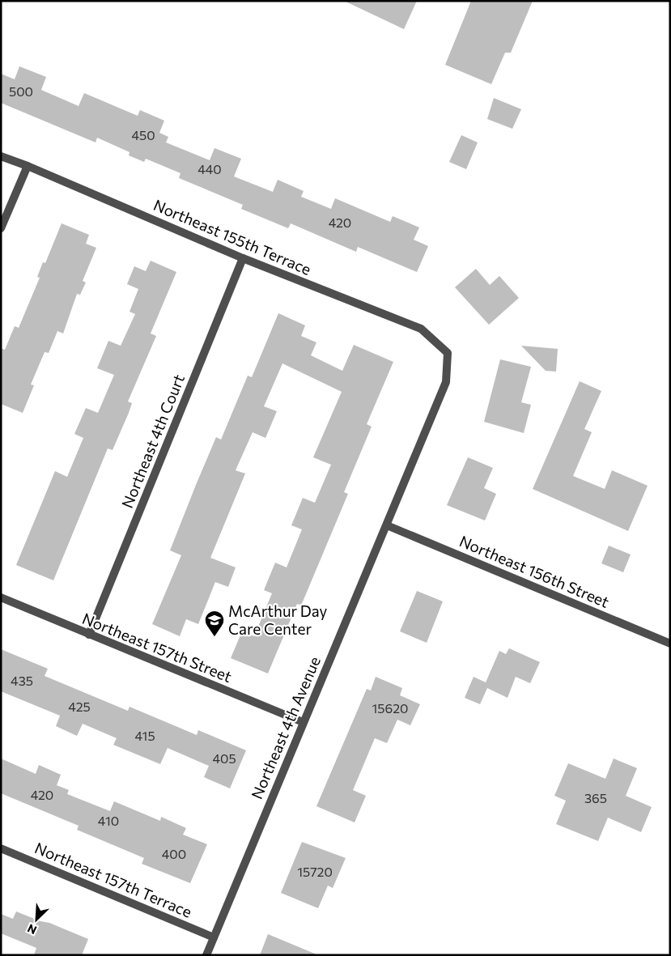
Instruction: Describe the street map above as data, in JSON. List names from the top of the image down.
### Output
{
  "streets": {
    "street": [
      "Northeast 155th Terrace",
      "Northeast 4th Court",
      "Northeast 156th Street",
      "Northeast 157th Street",
      "Northeast 4th Avenue",
      "Northeast 157th Terrace"
    ]
  },
  "crossings": [
    ["Northeast 155th Terrace", "Northeast 4th Court"],
    ["Northeast 155th Terrace", "Northeast 4th Avenue"],
    ["Northeast 4th Court", "Northeast 157th Street"],
    ["Northeast 156th Street", "Northeast 4th Avenue"],
    ["Northeast 157th Street", "Northeast 4th Avenue"],
    ["Northeast 4th Avenue", "Northeast 157th Terrace"]
  ],
  "places": {
    "school or university": ["McArthur Day Care Center"]
  },
  "house_numbers": [
    "500",
    "450",
    "440",
    "420",
    "435",
    "425",
    "15620",
    "415",
    "405",
    "420",
    "365",
    "410",
    "400",
    "15720"
  ],
  "north": "bottom left"
}
